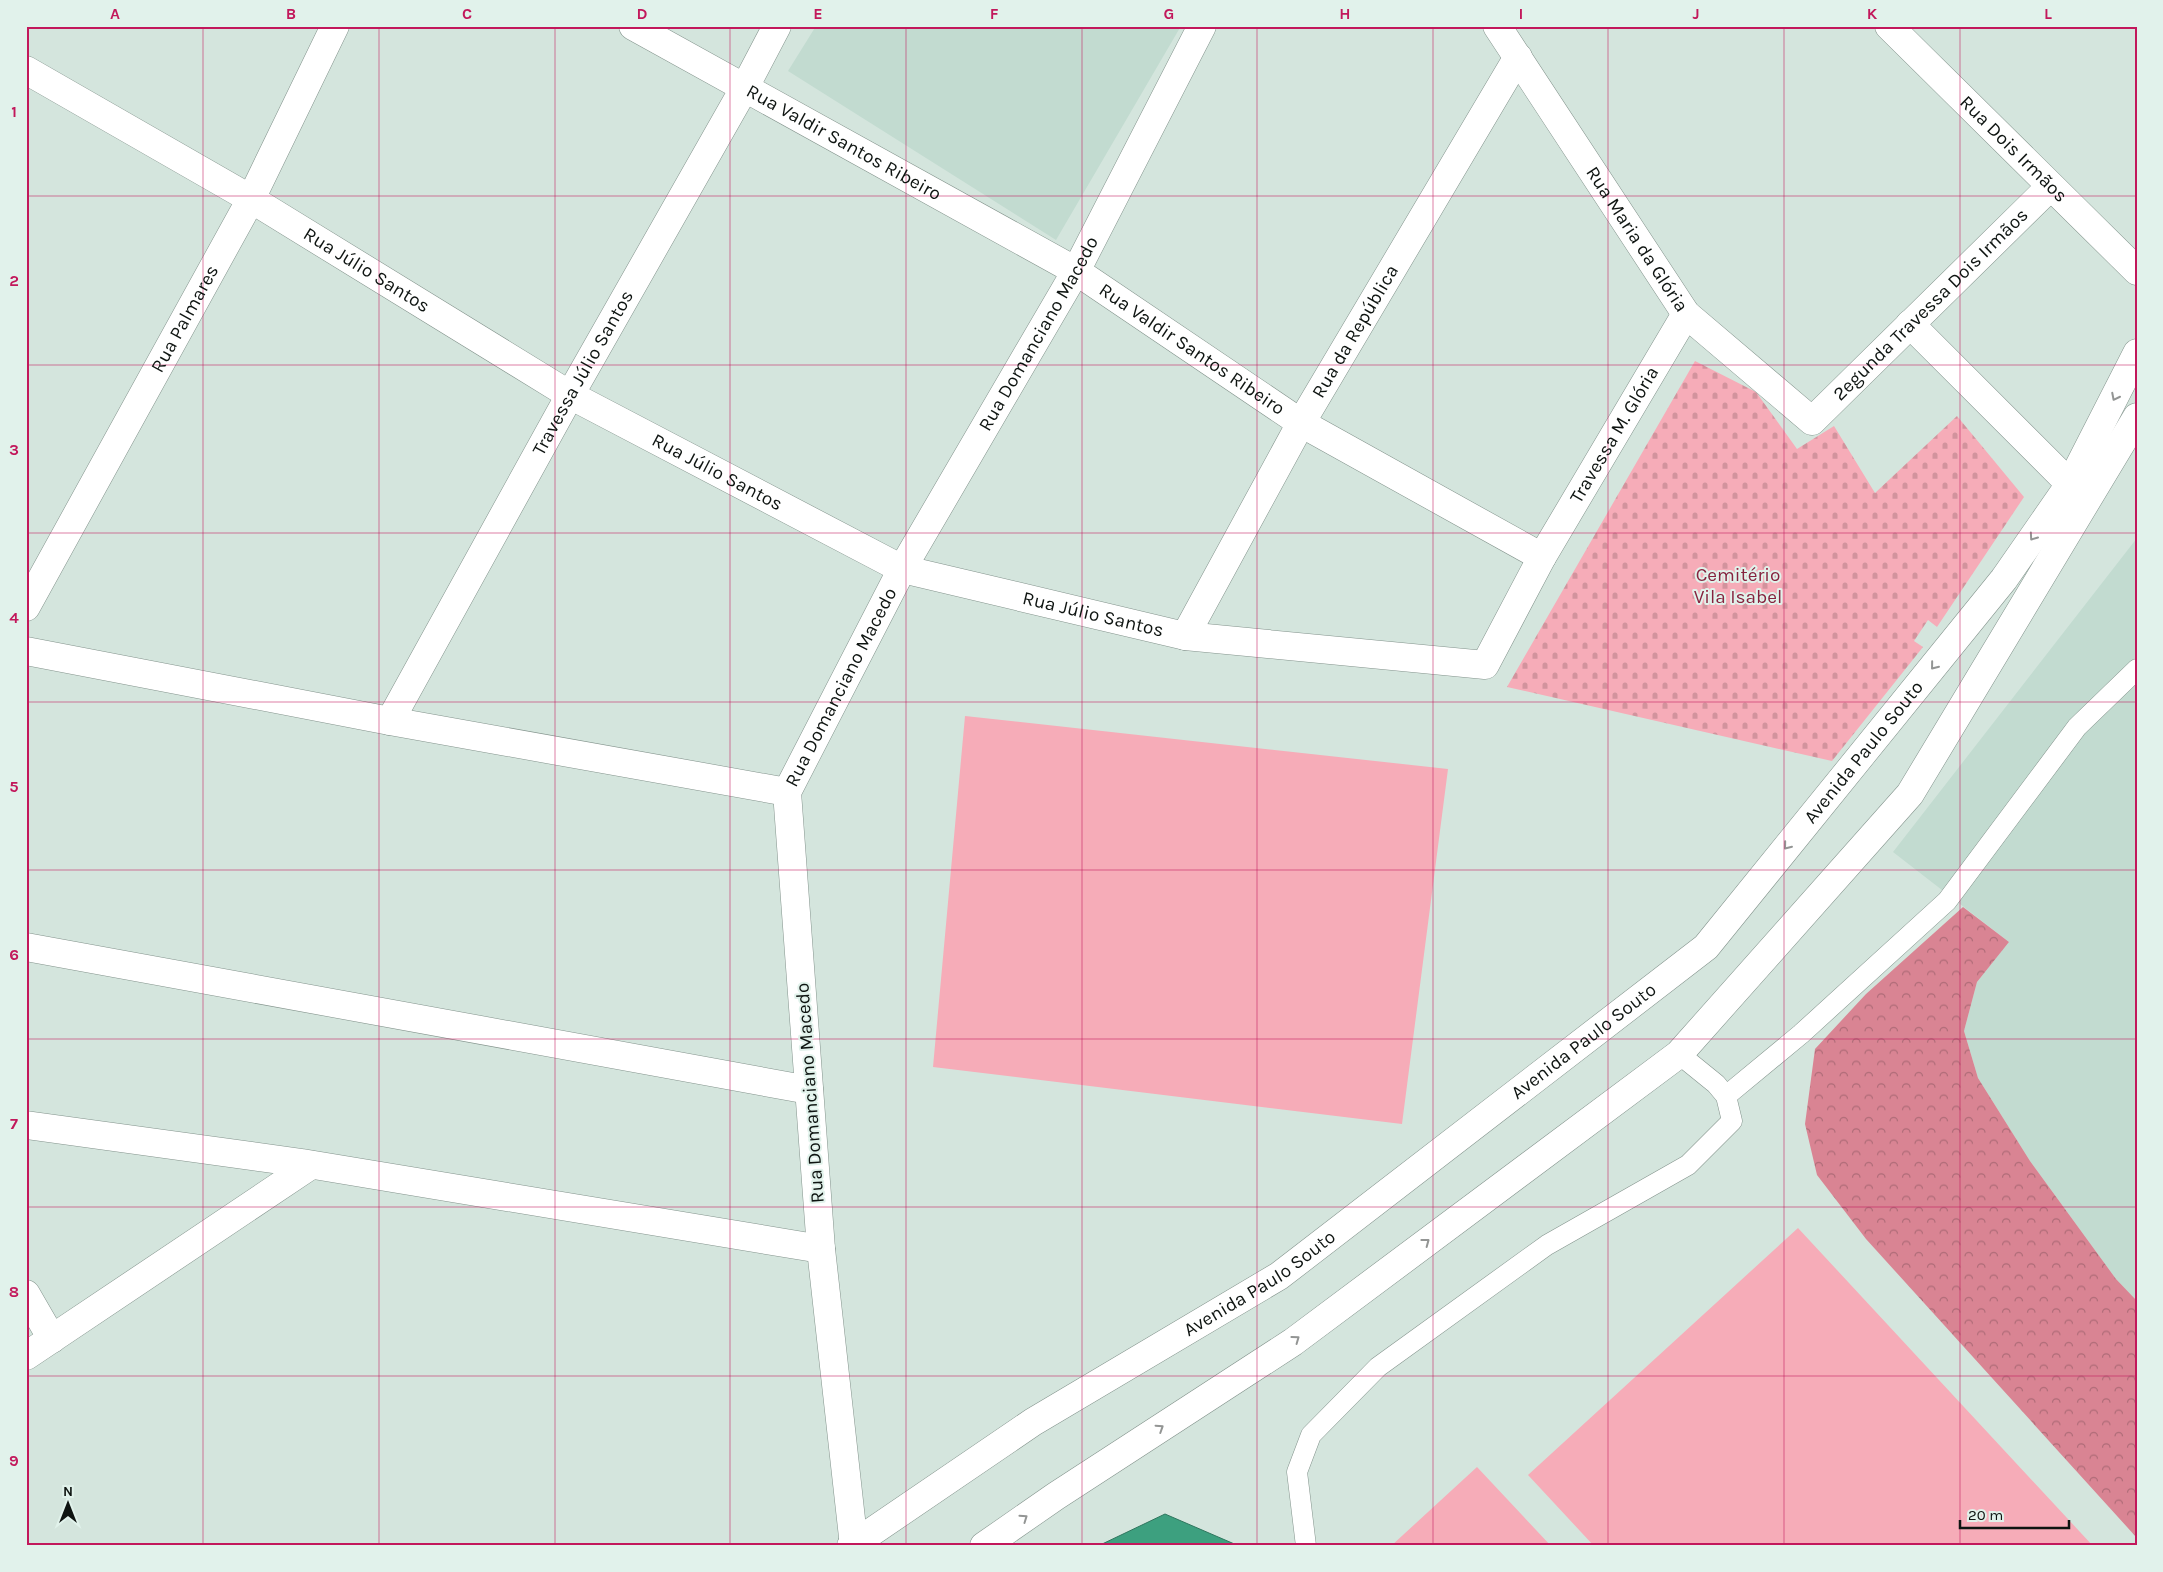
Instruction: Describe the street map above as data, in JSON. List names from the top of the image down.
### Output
{
  "streets": {
    "street": [
      "Rua Valdir Santos Ribeiro",
      "Rua Dois Irmãos",
      "Rua Maria da Glória",
      "Rua Júlio Santos",
      "2egunda Travessa Dois Irmãos",
      "Rua Palmares",
      "Rua da República",
      "Rua Domanciano Macedo",
      "Travessa Júlio Santos",
      "Travessa M. Glória",
      "Avenida Paulo Souto"
    ]
  },
  "crossings": [
    ["Rua Valdir Santos Ribeiro", "Rua da República"],
    ["Rua Valdir Santos Ribeiro", "Rua Domanciano Macedo"],
    ["Rua Valdir Santos Ribeiro", "Travessa Júlio Santos"],
    ["Rua Valdir Santos Ribeiro", "Travessa M. Glória"],
    ["Rua Dois Irmãos", "2egunda Travessa Dois Irmãos"],
    ["Rua Maria da Glória", "2egunda Travessa Dois Irmãos"],
    ["Rua Maria da Glória", "Rua da República"],
    ["Rua Maria da Glória", "Travessa M. Glória"],
    ["Rua Júlio Santos", "Rua Palmares"],
    ["Rua Júlio Santos", "Rua da República"],
    ["Rua Júlio Santos", "Rua Domanciano Macedo"],
    ["Rua Júlio Santos", "Travessa Júlio Santos"],
    ["Rua Júlio Santos", "Travessa M. Glória"],
    ["Rua Domanciano Macedo", "Avenida Paulo Souto"]
  ],
  "parks": ["Cemitério Vila Isabel"],
  "scale_bar": "20 m",
  "north": "top",
  "grid": {
    "columns": [
      "A",
      "B",
      "C",
      "D",
      "E",
      "F",
      "G",
      "H",
      "I",
      "J",
      "K",
      "L"
    ],
    "rows": [
      "1",
      "2",
      "3",
      "4",
      "5",
      "6",
      "7",
      "8",
      "9"
    ]
  }
}
